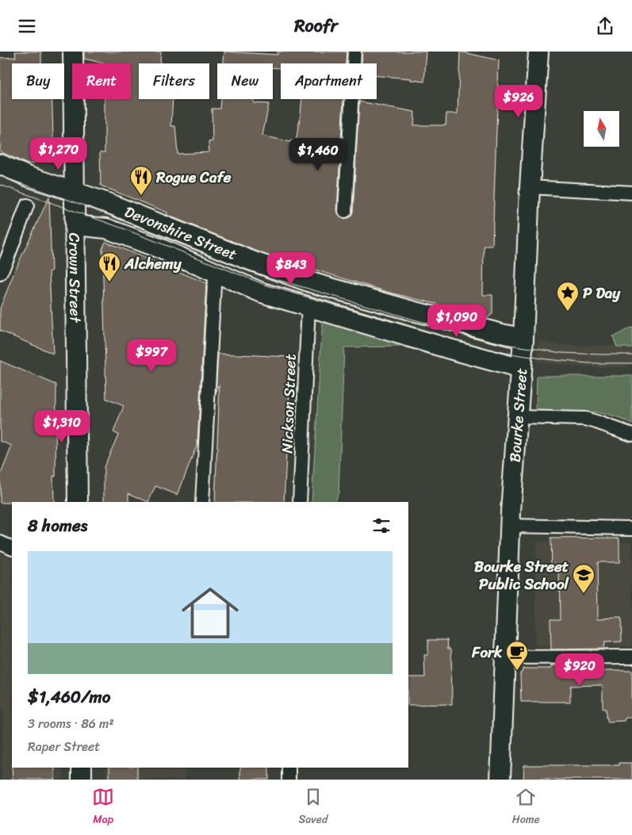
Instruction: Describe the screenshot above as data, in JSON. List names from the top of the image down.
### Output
{
  "streets": {
    "street": [
      "Devonshire Street",
      "Crown Street",
      "Nickson Street",
      "Bourke Street"
    ]
  },
  "crossings": [
    ["Devonshire Street", "Crown Street"],
    ["Devonshire Street", "Nickson Street"],
    ["Devonshire Street", "Bourke Street"]
  ],
  "places": {
    "restaurant": ["Rogue Cafe", "Alchemy"],
    "place": ["P Day"],
    "school or university": ["Bourke Street Public School"],
    "cafe": ["Fork"]
  },
  "north": "top",
  "page": {
    "header": "Roofr",
    "chip": [
      "Buy",
      "Rent",
      "Filters",
      "New",
      "Apartment"
    ],
    "price": [
      "$926",
      "$1,270",
      "$1,460",
      "$843",
      "$1,090",
      "$997",
      "$1,310",
      "$920"
    ],
    "heading": "8 homes",
    "list": [
      {
        "name": "$1,460/mo",
        "note": "3 rooms · 86 m² · Raper Street"
      }
    ],
    "tabs": ["Map", "Saved", "Home"]
  }
}
